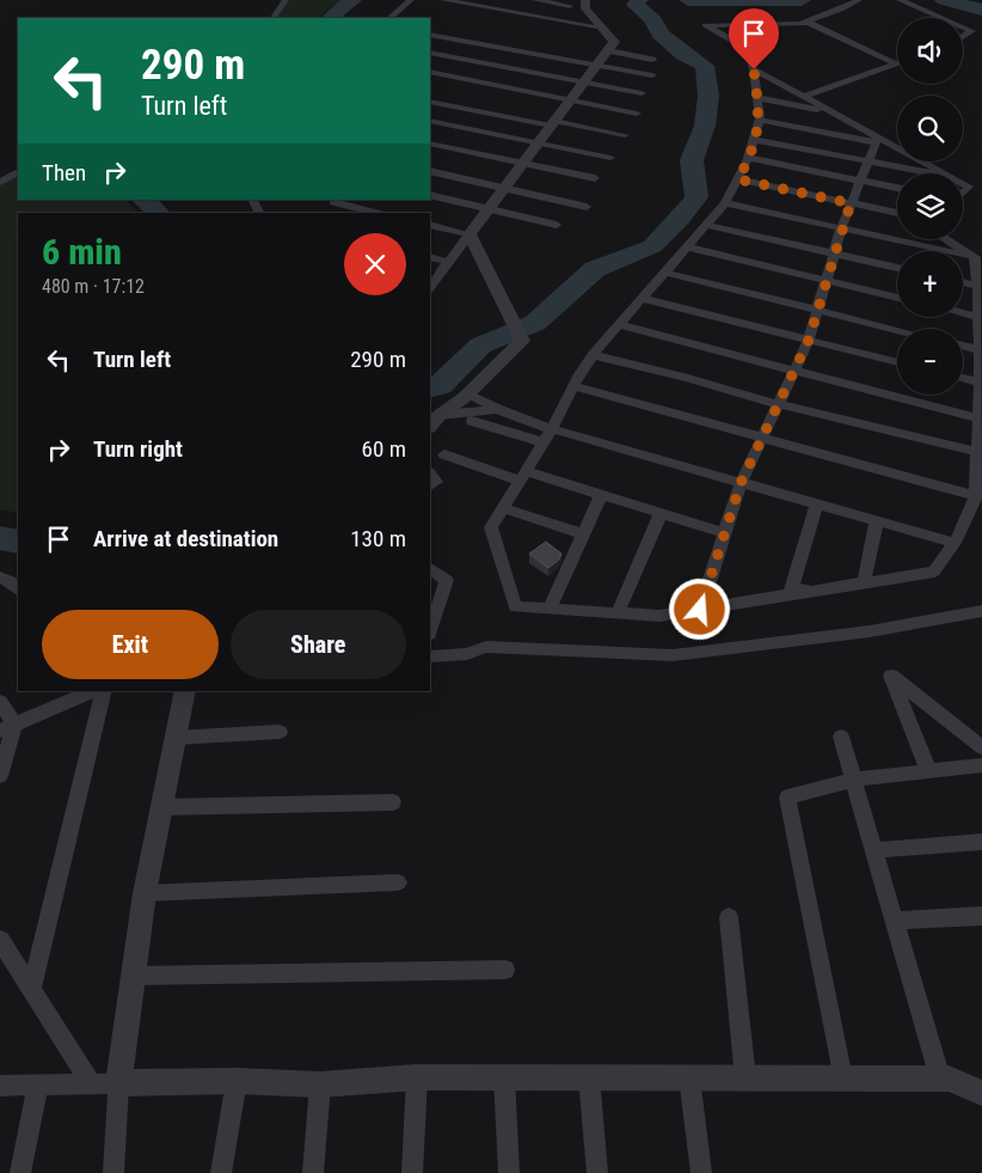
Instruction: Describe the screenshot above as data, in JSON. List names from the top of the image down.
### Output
{
  "page": {
    "map_buttons": ["+", "−"],
    "turn": ["290 m", "Turn left"],
    "then": "Then",
    "heading": ["6 min", "480 m · 17:12"],
    "list": [
      {
        "name": "Turn left",
        "value": "290 m"
      },
      {
        "name": "Turn right",
        "value": "60 m"
      },
      {
        "name": "Arrive at destination",
        "value": "130 m"
      }
    ],
    "buttons": ["Exit", "Share"]
  }
}
